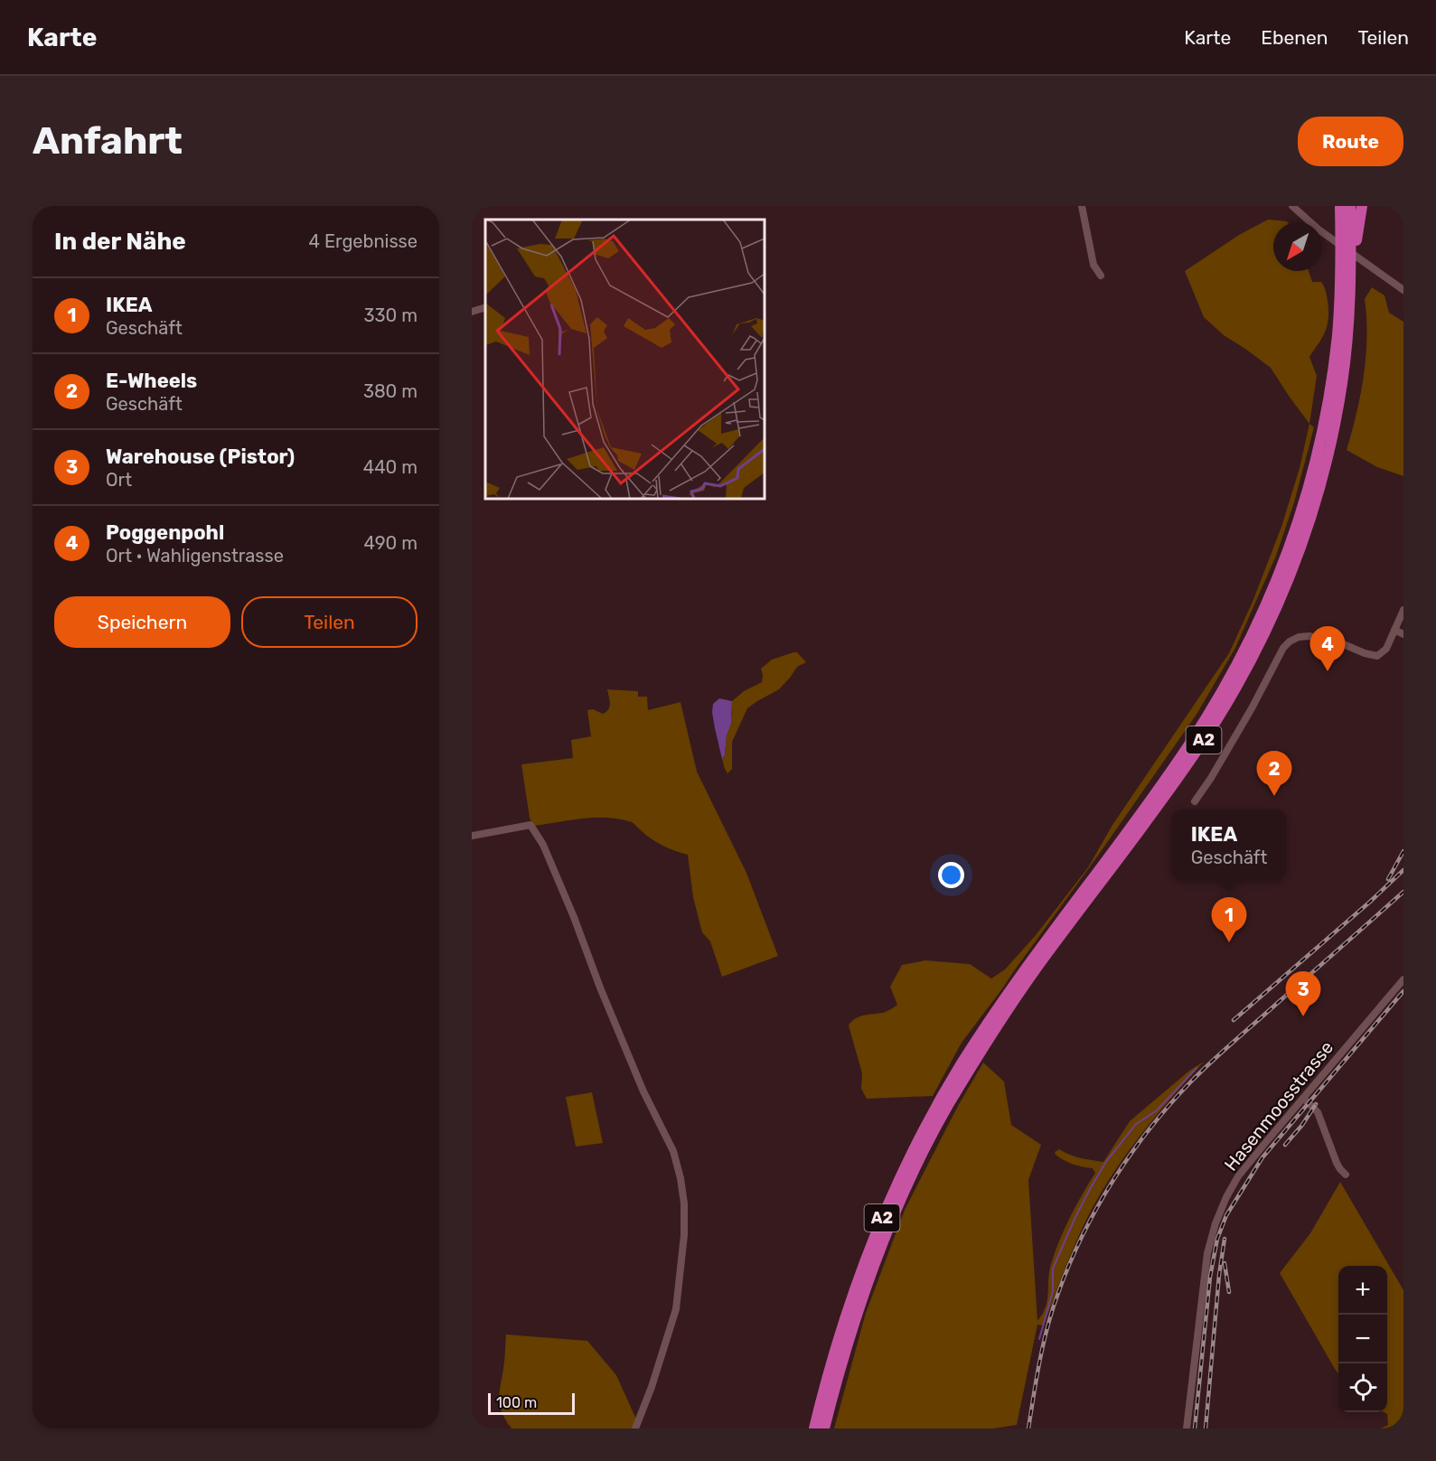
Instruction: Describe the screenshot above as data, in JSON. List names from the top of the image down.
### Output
{
  "streets": {
    "highway": ["A2"],
    "street": ["Hasenmoosstrasse"]
  },
  "scale_bar": "100 m",
  "north": "bottom left",
  "page": {
    "header": "Karte",
    "nav": ["Karte", "Ebenen", "Teilen"],
    "buttons": [
      "Route",
      ["Speichern", "Teilen"]
    ],
    "title": "Anfahrt",
    "heading": ["In der Nähe", "4 Ergebnisse"],
    "list": [
      {
        "mark": "1",
        "name": "IKEA",
        "note": "Geschäft",
        "value": "330 m"
      },
      {
        "mark": "2",
        "name": "E-Wheels",
        "note": "Geschäft",
        "value": "380 m"
      },
      {
        "mark": "3",
        "name": "Warehouse (Pistor)",
        "note": "Ort",
        "value": "440 m"
      },
      {
        "mark": "4",
        "name": "Poggenpohl",
        "note": "Ort · Wahligenstrasse",
        "value": "490 m"
      }
    ],
    "pins": [
      "4",
      "2",
      "1",
      "3"
    ],
    "popup": ["IKEA", "Geschäft"],
    "map_buttons": ["+", "−"],
    "scale": "100 m"
  }
}
